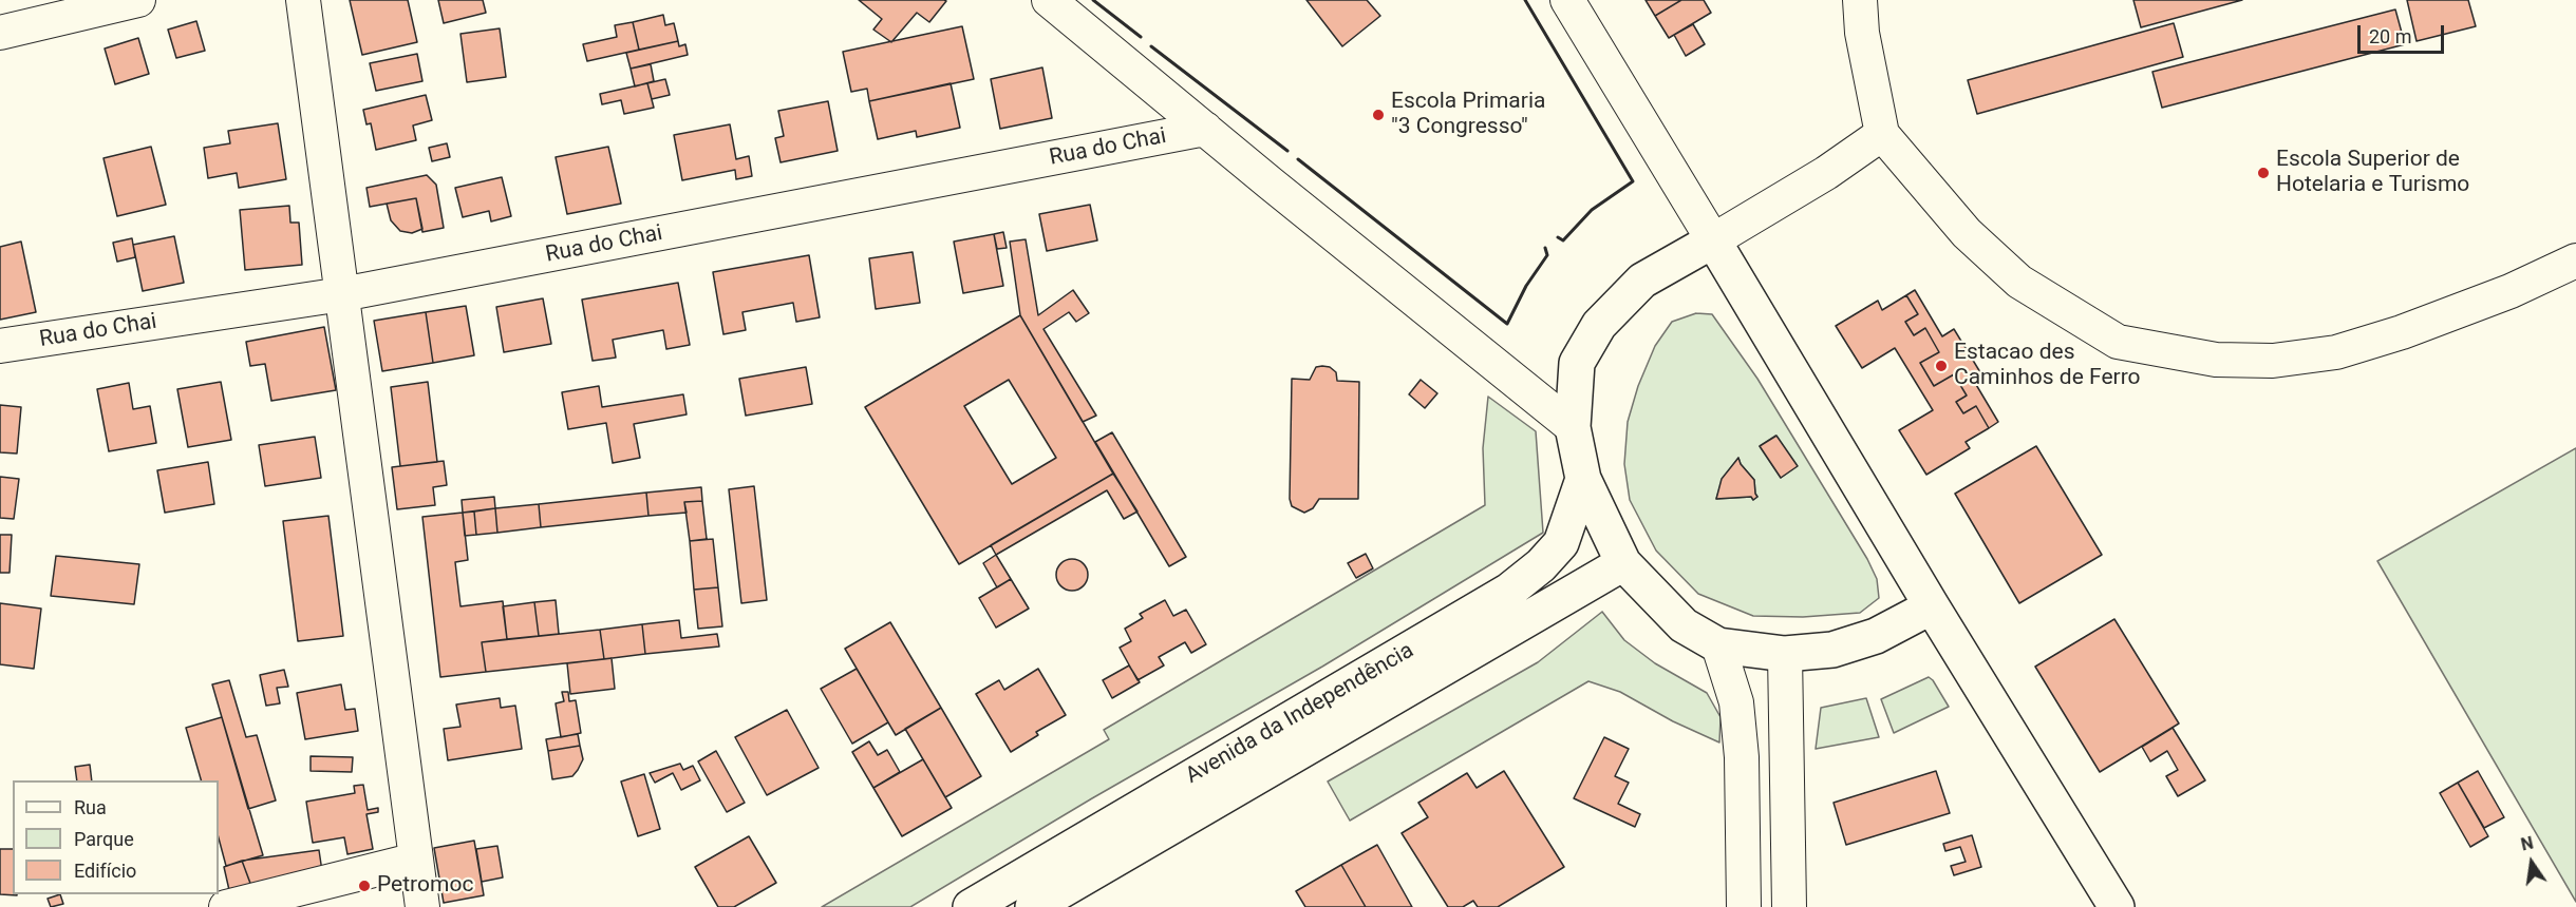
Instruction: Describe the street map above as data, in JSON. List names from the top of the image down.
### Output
{
  "streets": {
    "main road": ["Avenida da Independência"],
    "street": ["Rua do Chai"]
  },
  "places": [
    "Escola Primaria \"3 Congresso\"",
    "Escola Superior de Hotelaria e Turismo",
    "Estacao des Caminhos de Ferro",
    "Petromoc"
  ],
  "legend": ["Rua", "Parque", "Edifício"],
  "scale_bar": "20 m",
  "north": "top"
}
